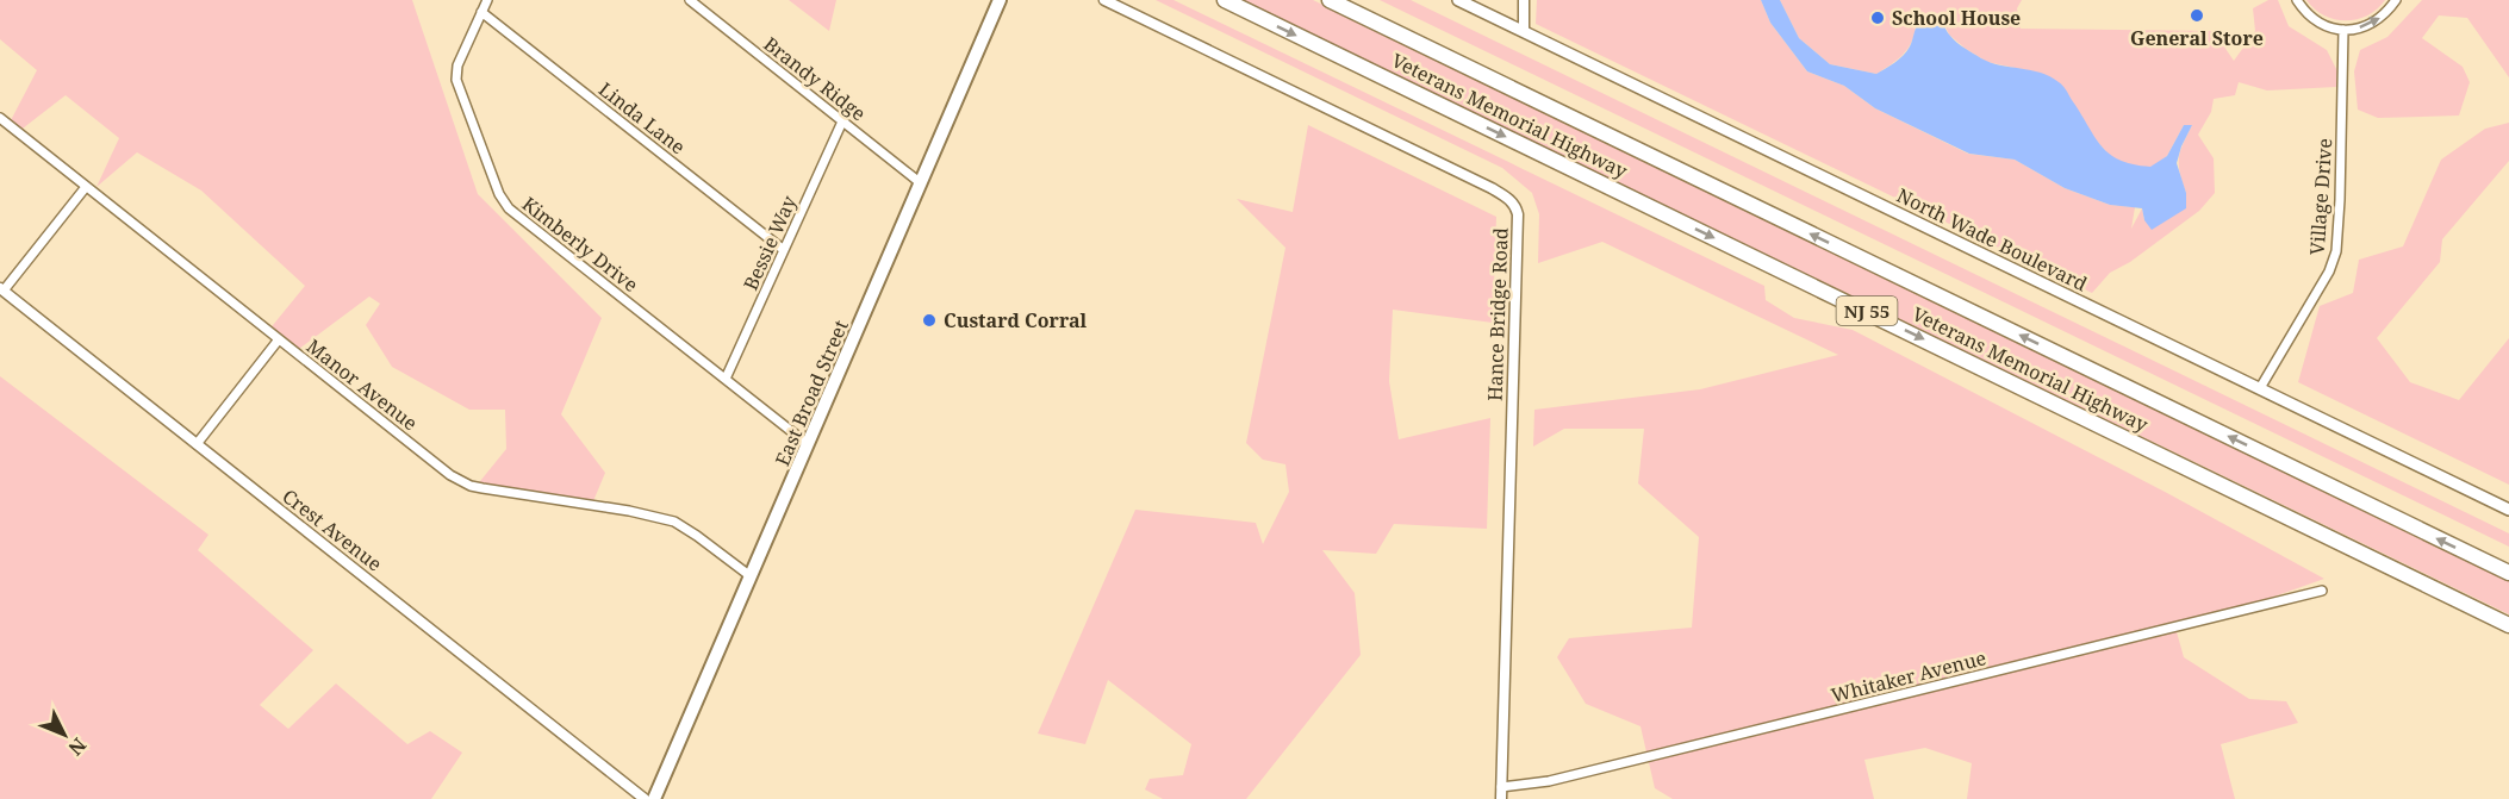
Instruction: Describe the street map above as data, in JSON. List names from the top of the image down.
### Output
{
  "streets": {
    "highway": ["Veterans Memorial Highway", "NJ 55"],
    "main road": ["North Wade Boulevard", "East Broad Street"],
    "street": [
      "Brandy Ridge",
      "Linda Lane",
      "Village Drive",
      "Bessie Way",
      "Kimberly Drive",
      "Hance Bridge Road",
      "Manor Avenue",
      "Crest Avenue",
      "Whitaker Avenue"
    ]
  },
  "crossings": [
    ["Brandy Ridge", "Bessie Way"],
    ["Brandy Ridge", "East Broad Street"],
    ["Linda Lane", "Bessie Way"],
    ["Linda Lane", "Kimberly Drive"],
    ["Village Drive", "North Wade Boulevard"],
    ["Bessie Way", "Kimberly Drive"],
    ["Kimberly Drive", "East Broad Street"],
    ["Hance Bridge Road", "Whitaker Avenue"],
    ["Manor Avenue", "East Broad Street"]
  ],
  "places": ["General Store", "School House", "Custard Corral"],
  "north": "bottom right"
}
